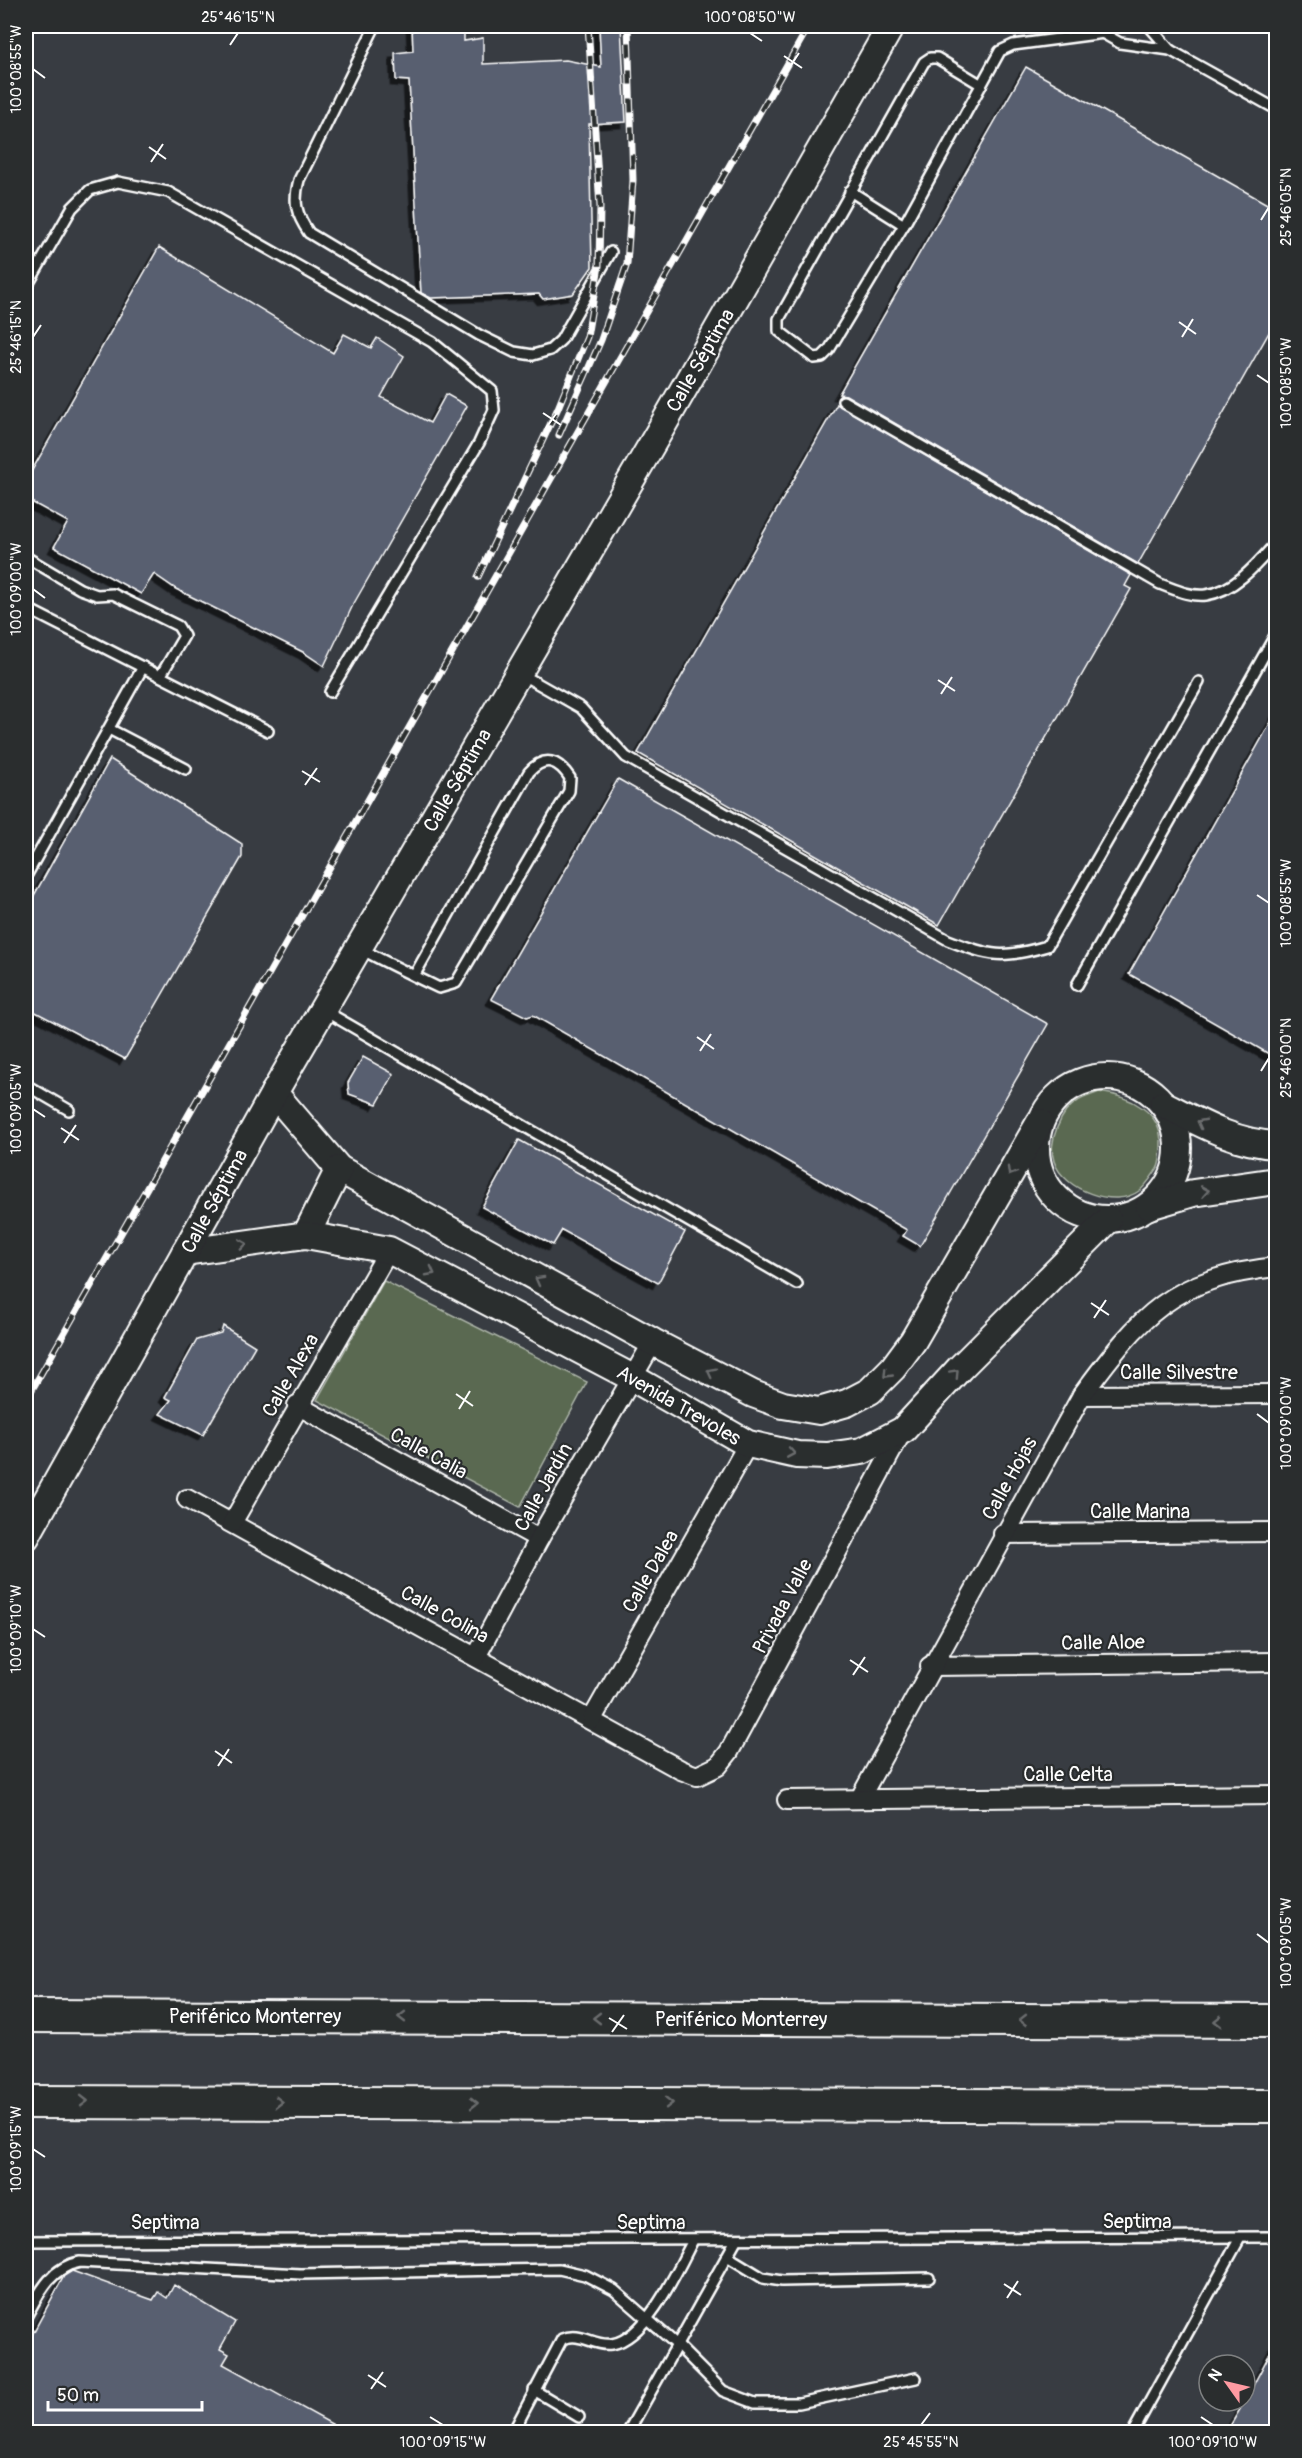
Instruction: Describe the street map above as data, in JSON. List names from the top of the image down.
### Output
{
  "streets": {
    "highway": ["Periférico Monterrey"],
    "street": [
      "Calle Séptima",
      "Calle Silvestre",
      "Calle Alexa",
      "Avenida Trevoles",
      "Calle Calia",
      "Calle Hojas",
      "Calle Jardín",
      "Calle Marina",
      "Calle Dalea",
      "Privada Valle",
      "Calle Colina",
      "Calle Aloe",
      "Calle Celta"
    ],
    "lane": ["Septima"]
  },
  "crossings": [
    ["Calle Séptima", "Avenida Trevoles"],
    ["Calle Silvestre", "Calle Hojas"],
    ["Calle Alexa", "Avenida Trevoles"],
    ["Calle Alexa", "Calle Calia"],
    ["Calle Alexa", "Calle Colina"],
    ["Avenida Trevoles", "Calle Jardín"],
    ["Avenida Trevoles", "Calle Dalea"],
    ["Avenida Trevoles", "Privada Valle"],
    ["Calle Calia", "Calle Jardín"],
    ["Calle Hojas", "Calle Marina"],
    ["Calle Hojas", "Calle Aloe"],
    ["Calle Hojas", "Calle Celta"],
    ["Calle Jardín", "Calle Colina"],
    ["Calle Dalea", "Calle Colina"],
    ["Privada Valle", "Calle Colina"]
  ],
  "scale_bar": "50 m",
  "north": "top left",
  "coordinates": [
    "25°46'15\"N",
    "100°08'50\"W",
    "100°08'55\"W",
    "25°46'05\"N",
    "100°09'00\"W",
    "25°46'00\"N",
    "100°09'05\"W",
    "100°09'10\"W",
    "100°09'15\"W",
    "25°45'55\"N"
  ]
}
